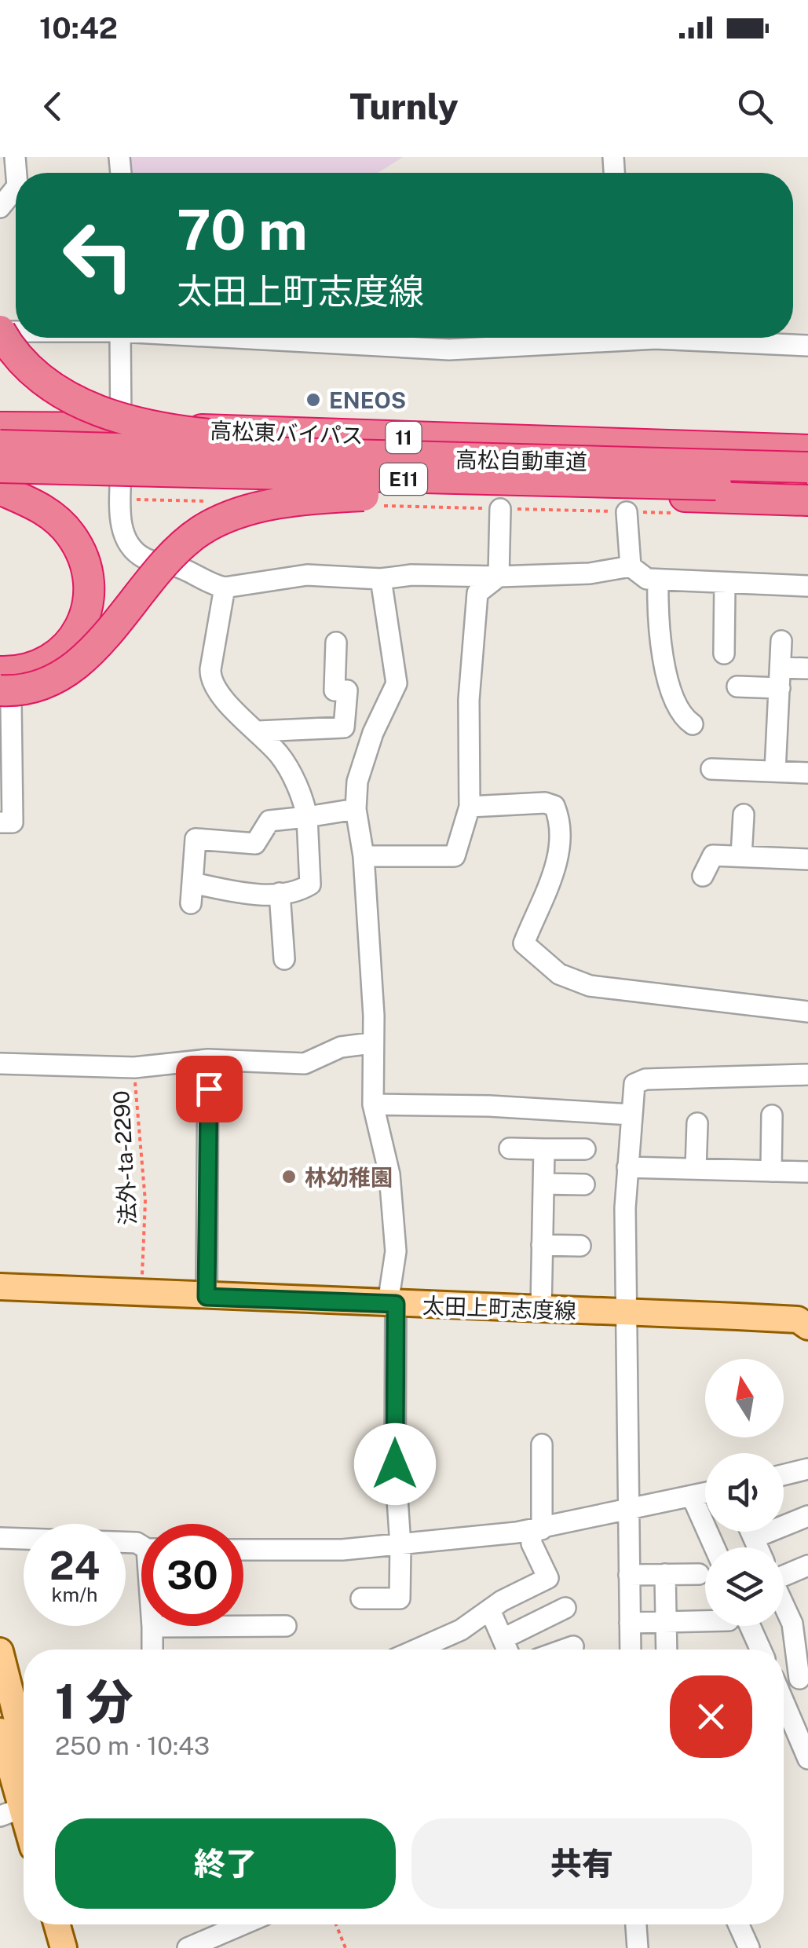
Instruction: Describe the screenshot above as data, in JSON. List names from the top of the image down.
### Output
{
  "streets": {
    "highway": [
      "高松東バイパス",
      "11",
      "高松自動車道",
      "E11"
    ],
    "main road": ["太田上町志度線"],
    "path": ["法外-ta-2290"]
  },
  "crossings": [
    ["法外-ta-2290", "太田上町志度線"]
  ],
  "places": ["ENEOS", "林幼稚園"],
  "north": "top",
  "page": {
    "status": "10:42",
    "header": "Turnly",
    "turn": ["70 m", "太田上町志度線"],
    "speed": "24 km/h",
    "limit": "30",
    "heading": ["1 分", "250 m · 10:43"],
    "buttons": ["終了", "共有"]
  }
}
